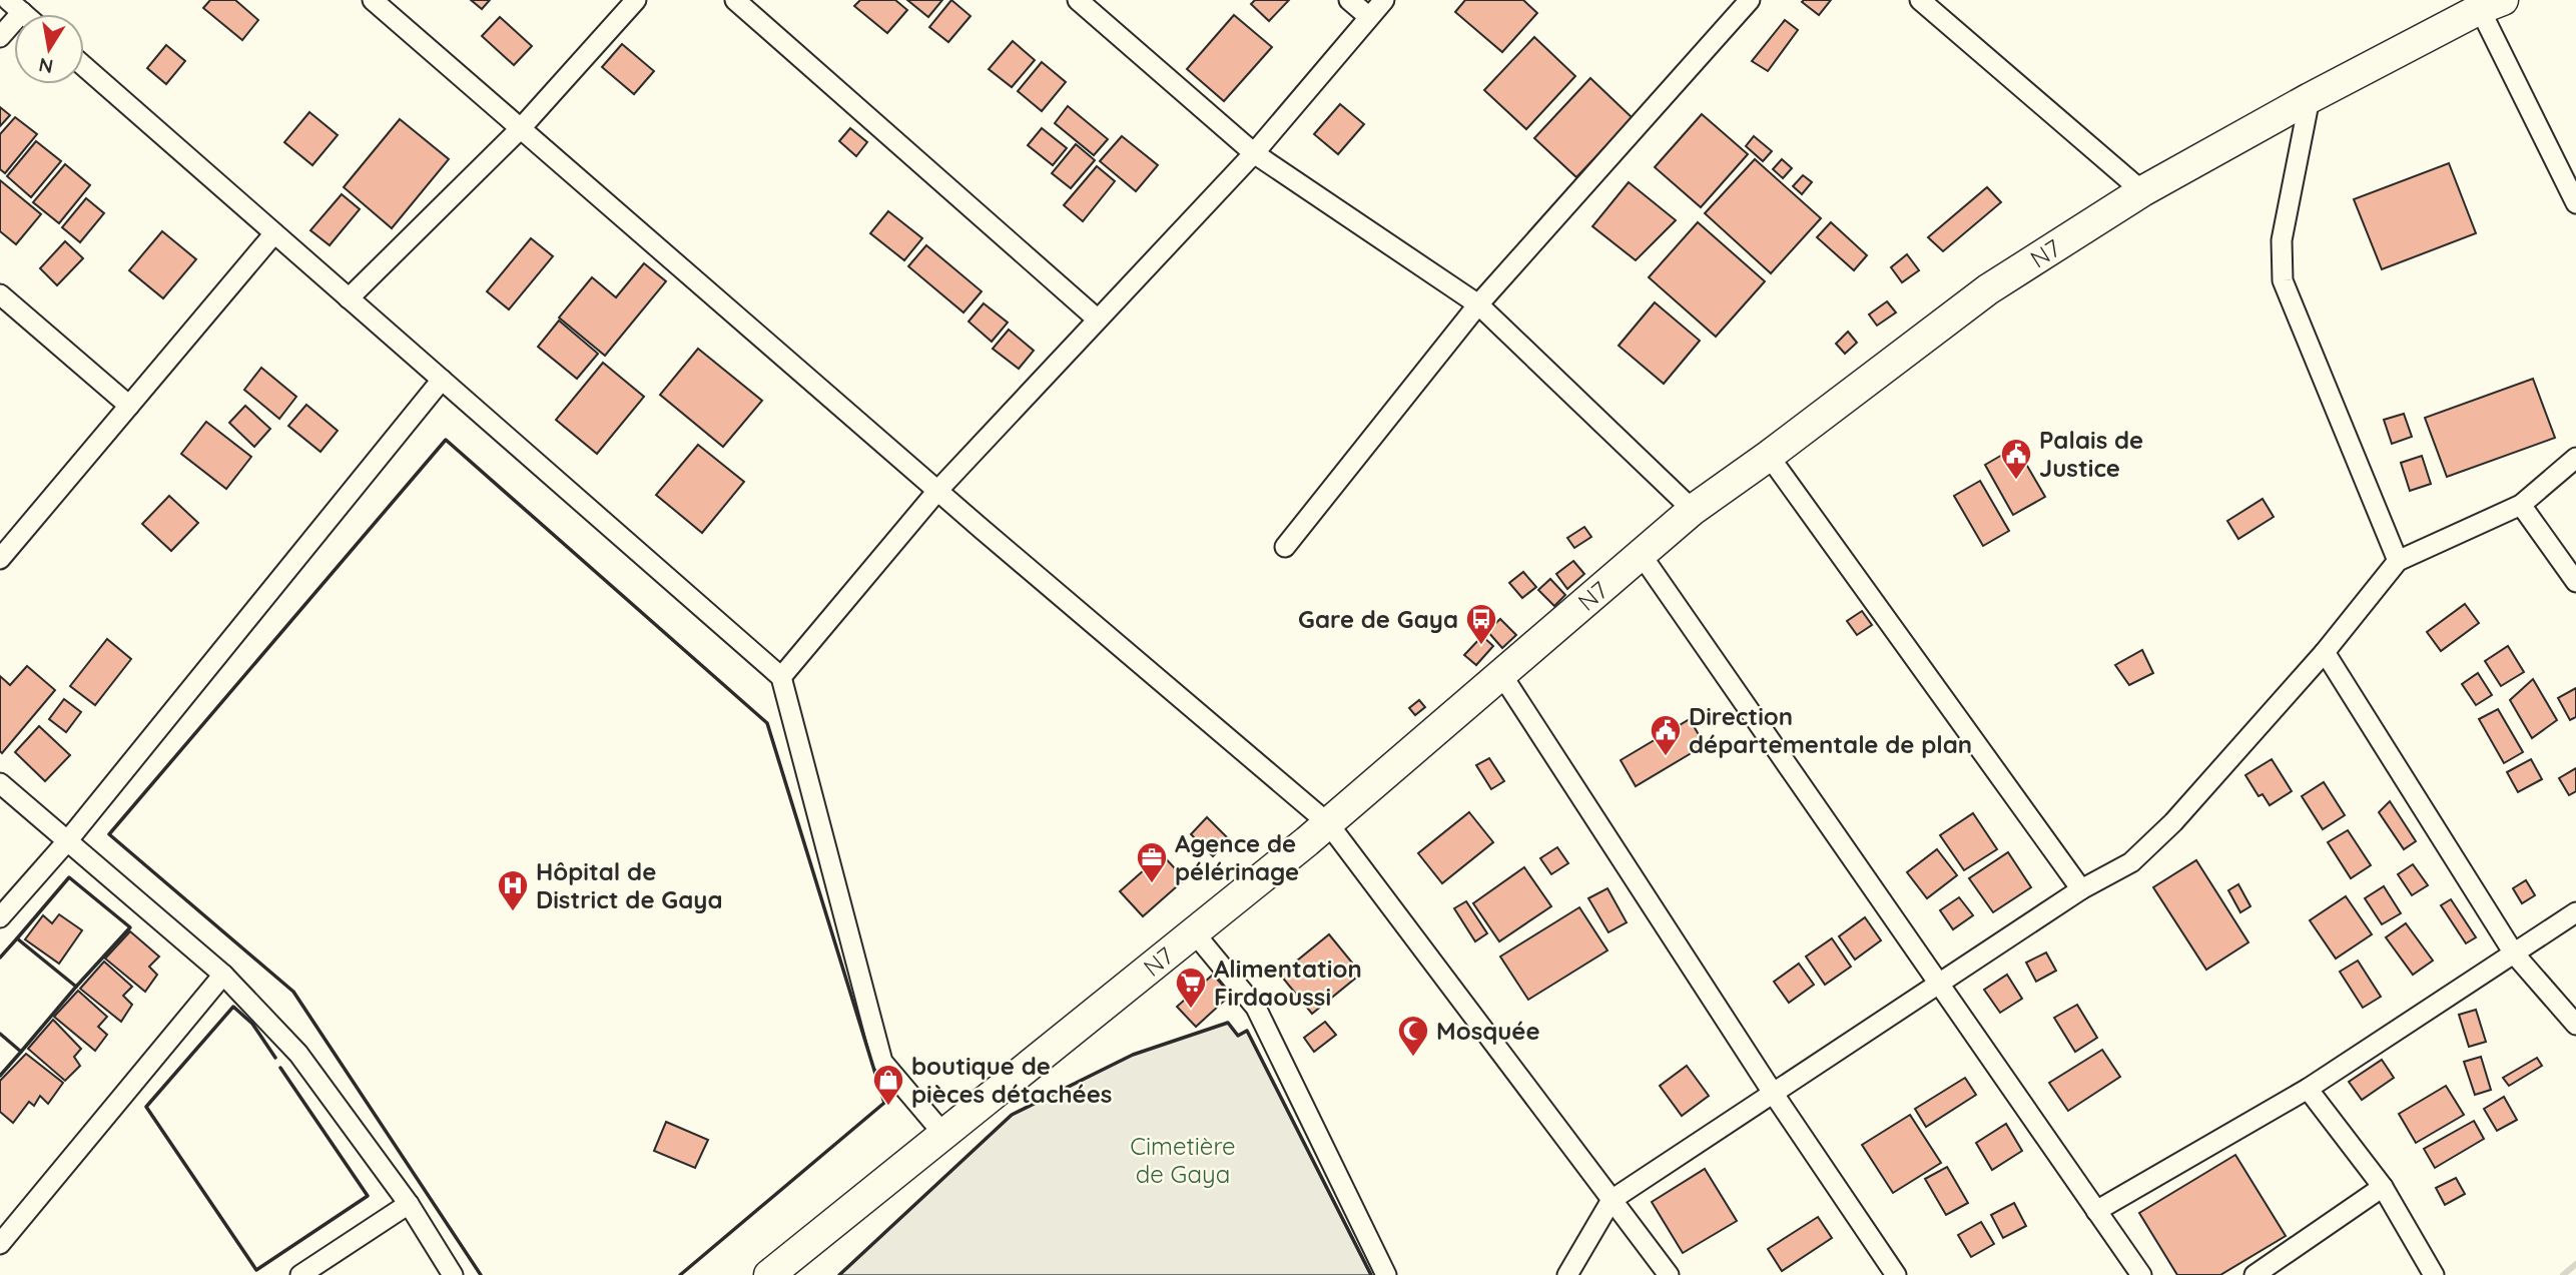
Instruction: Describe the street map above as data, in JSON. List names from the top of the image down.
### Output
{
  "streets": {
    "main road": ["N7"]
  },
  "parks": ["Cimetière de Gaya"],
  "places": {
    "public building": ["Palais de Justice", "Direction départementale de plan"],
    "bus stop": ["Gare de Gaya"],
    "office": ["Agence de pélérinage"],
    "hospital": ["Hôpital de District de Gaya"],
    "supermarket": ["Alimentation Firdaoussi"],
    "mosque": ["Mosquée"],
    "shop": ["boutique de pièces détachées"]
  },
  "north": "bottom"
}
